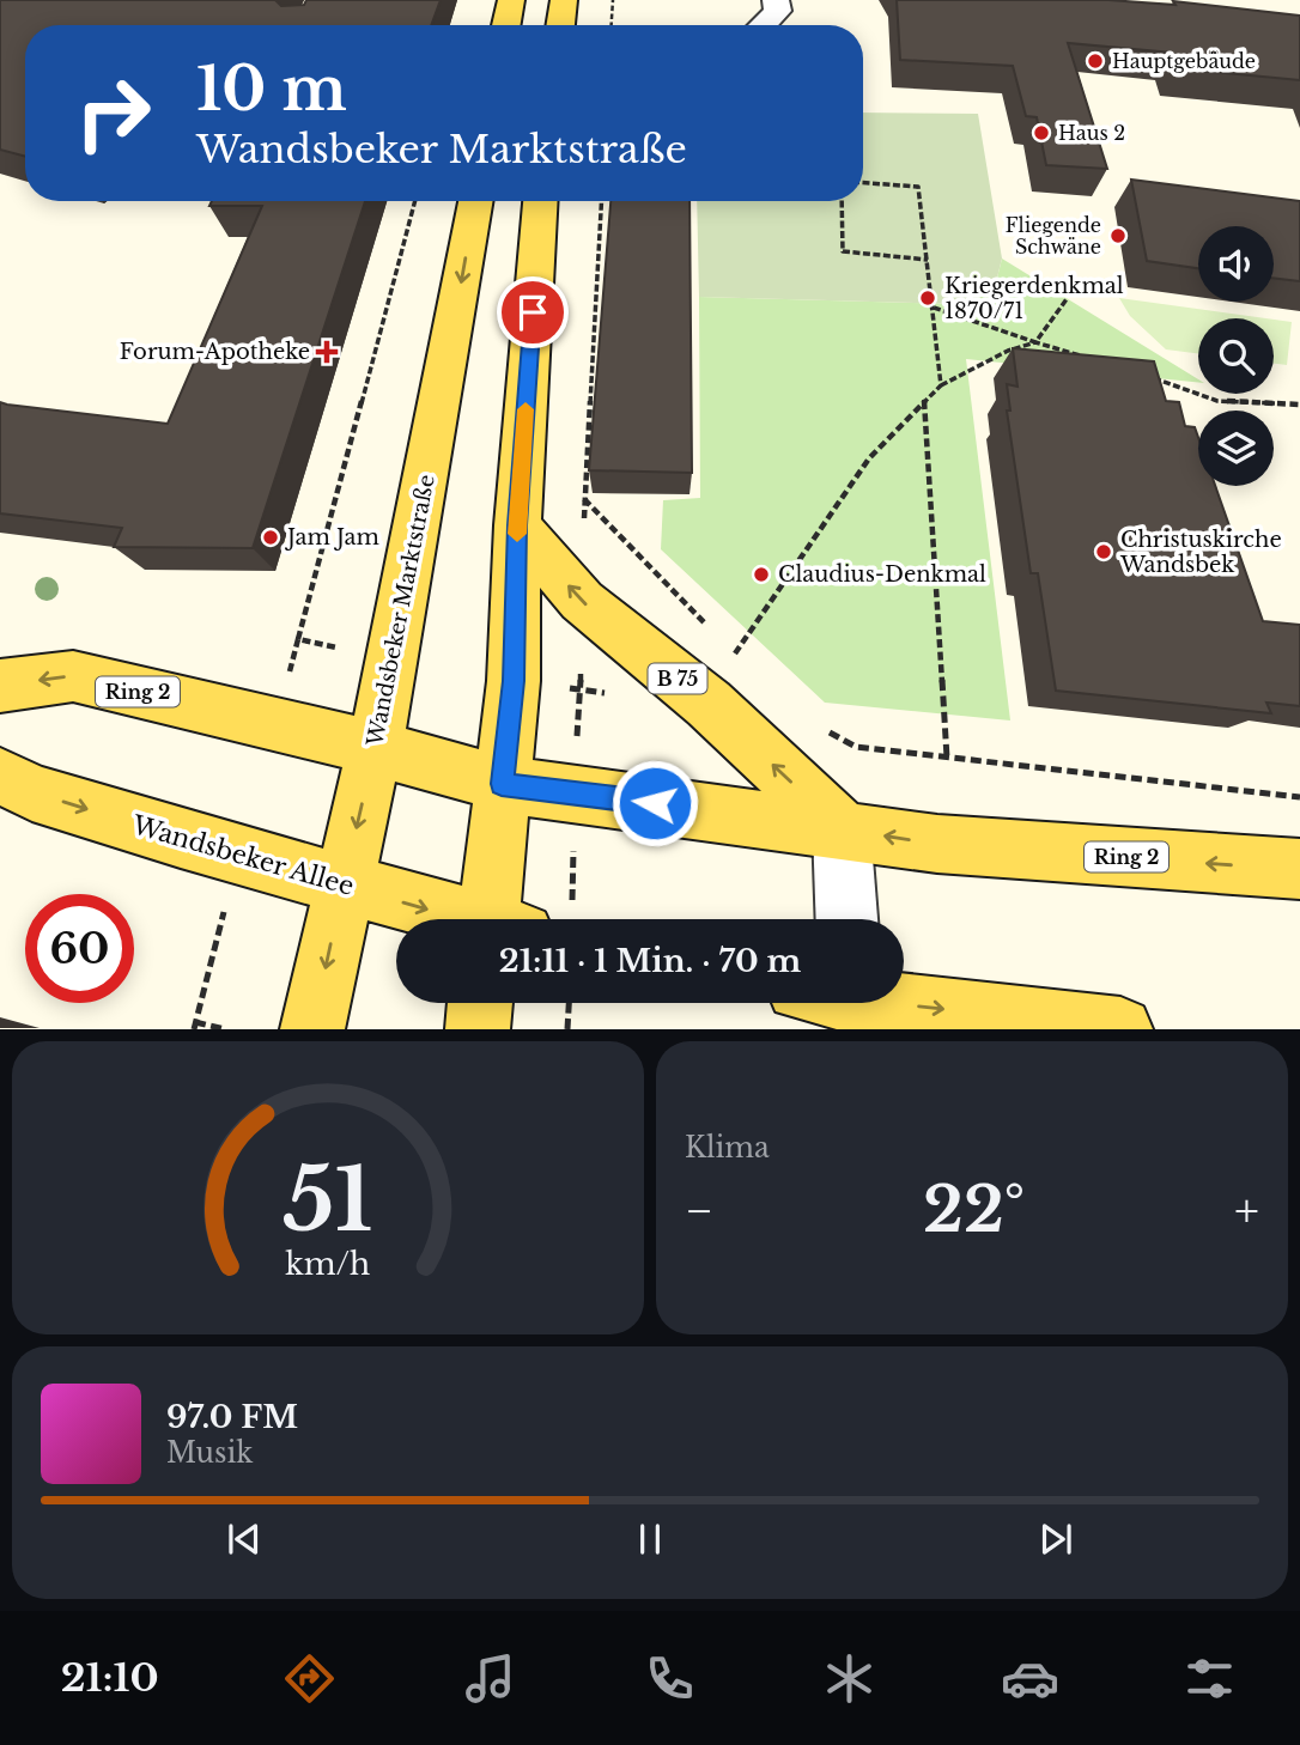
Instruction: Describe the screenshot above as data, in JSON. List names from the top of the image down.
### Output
{
  "streets": {
    "main road": [
      "Wandsbeker Marktstraße",
      "B 75",
      "Ring 2",
      "Wandsbeker Allee"
    ]
  },
  "crossings": [
    ["Wandsbeker Marktstraße", "Ring 2"],
    ["Wandsbeker Marktstraße", "Wandsbeker Allee"],
    ["B 75", "Ring 2"]
  ],
  "places": {
    "other": [
      "Hauptgebäude",
      "Haus 2",
      "Fliegende Schwäne",
      "Kriegerdenkmal 1870/71",
      "Jam Jam",
      "Christuskirche Wandsbek",
      "Claudius-Denkmal"
    ],
    "health": ["Forum-Apotheke"]
  },
  "page": {
    "turn": ["10 m", "Wandsbeker Marktstraße"],
    "limit": "60",
    "trip": "21:11 · 1 Min. · 70 m",
    "tile": "Klima",
    "heat": ["−", "22°", "+"],
    "song": ["97.0 FM", "Musik"],
    "tabs": "21:10",
    "gauge": ["51", "km/h"]
  }
}
